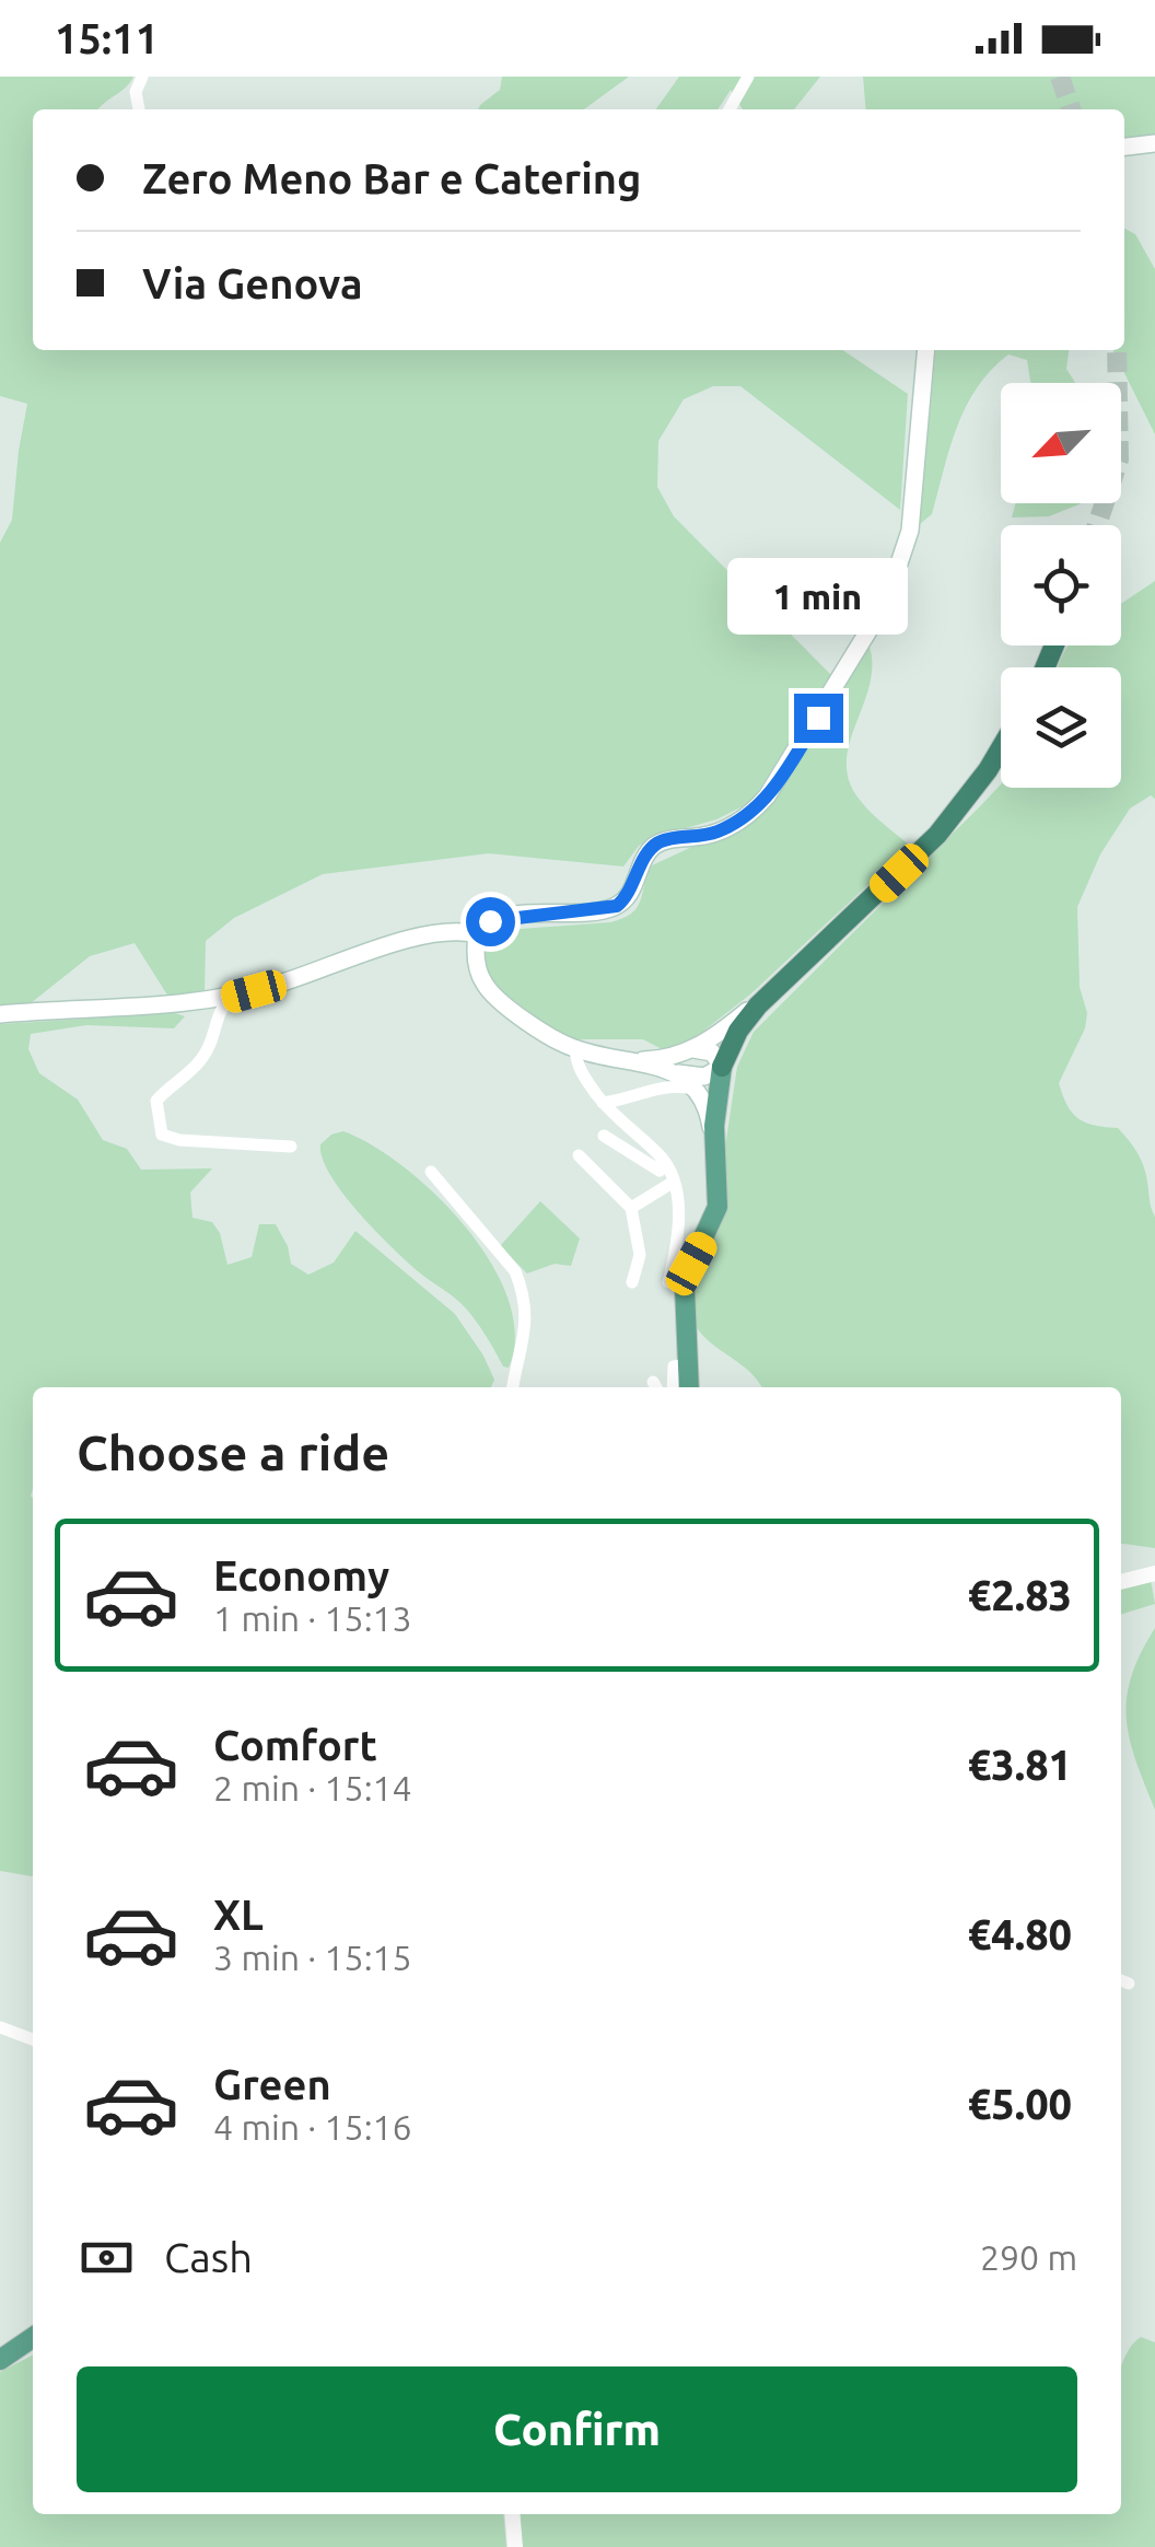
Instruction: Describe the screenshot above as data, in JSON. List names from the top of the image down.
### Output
{
  "north": "bottom left",
  "page": {
    "status": "15:11",
    "banner": ["Zero Meno Bar e Catering", "Via Genova"],
    "bubble": "1 min",
    "heading": "Choose a ride",
    "list": [
      {
        "name": "Economy",
        "note": "1 min · 15:13",
        "value": "€2.83"
      },
      {
        "name": "Comfort",
        "note": "2 min · 15:14",
        "value": "€3.81"
      },
      {
        "name": "XL",
        "note": "3 min · 15:15",
        "value": "€4.80"
      },
      {
        "name": "Green",
        "note": "4 min · 15:16",
        "value": "€5.00"
      }
    ],
    "pay": ["Cash", "290 m"],
    "buttons": "Confirm"
  }
}
